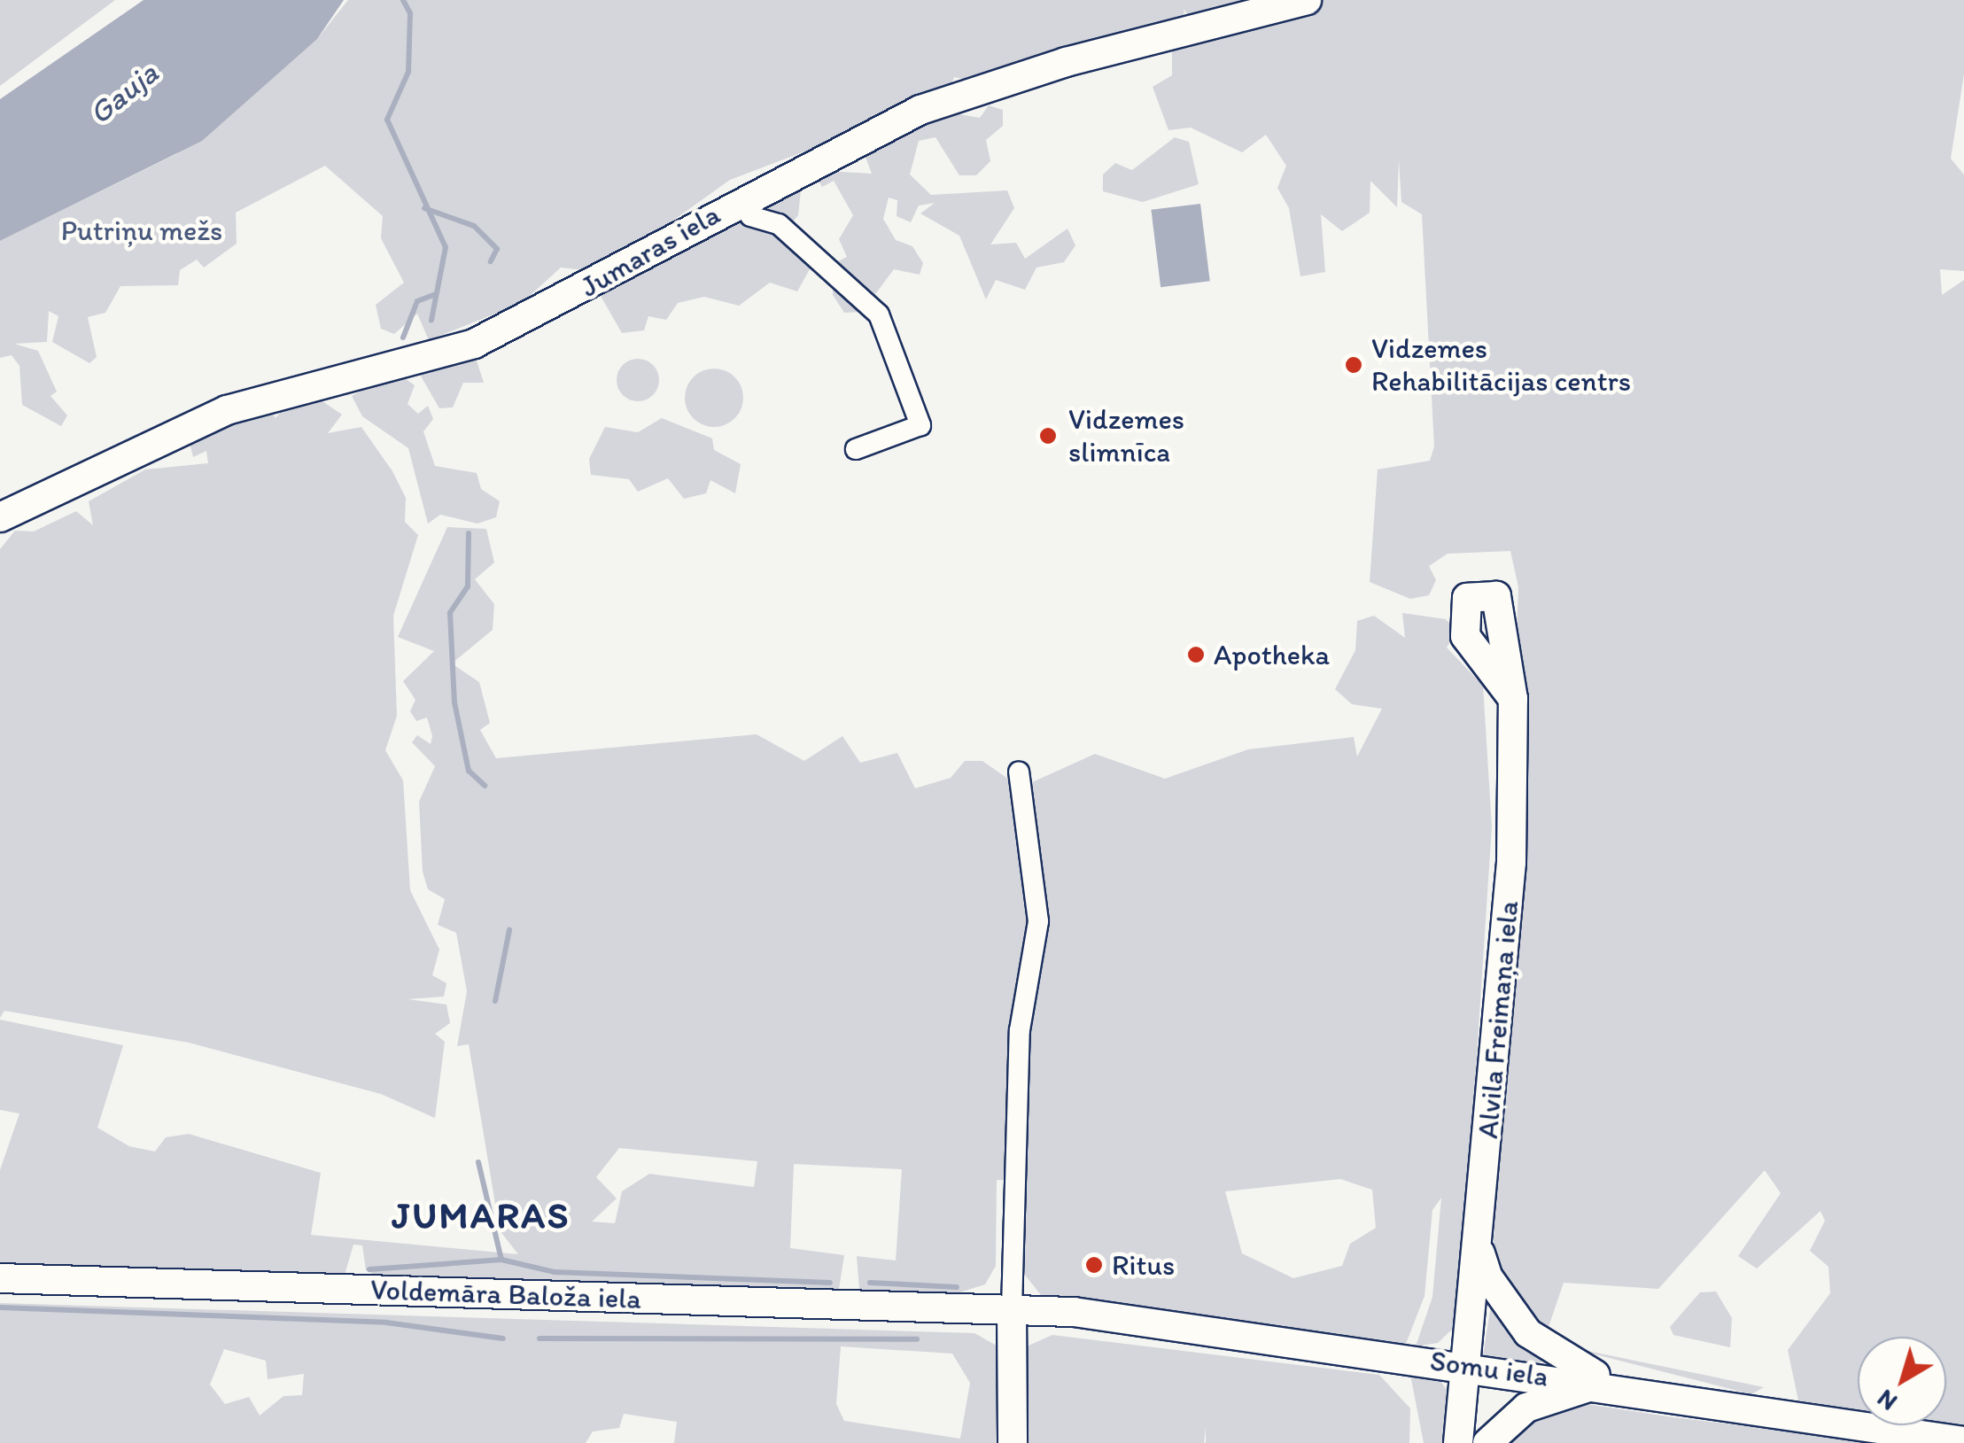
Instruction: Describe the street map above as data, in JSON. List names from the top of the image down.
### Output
{
  "streets": {
    "street": [
      "Jumaras iela",
      "Alvila Freimaņa iela",
      "Voldemāra Baloža iela",
      "Somu iela"
    ]
  },
  "crossings": [
    ["Alvila Freimaņa iela", "Somu iela"],
    ["Voldemāra Baloža iela", "Somu iela"]
  ],
  "districts": ["JUMARAS"],
  "water": ["Gauja"],
  "parks": ["Putriņu mežs"],
  "places": [
    "Vidzemes Rehabilitācijas centrs",
    "Vidzemes slimnīca",
    "Apotheka",
    "Ritus"
  ],
  "north": "bottom left"
}
